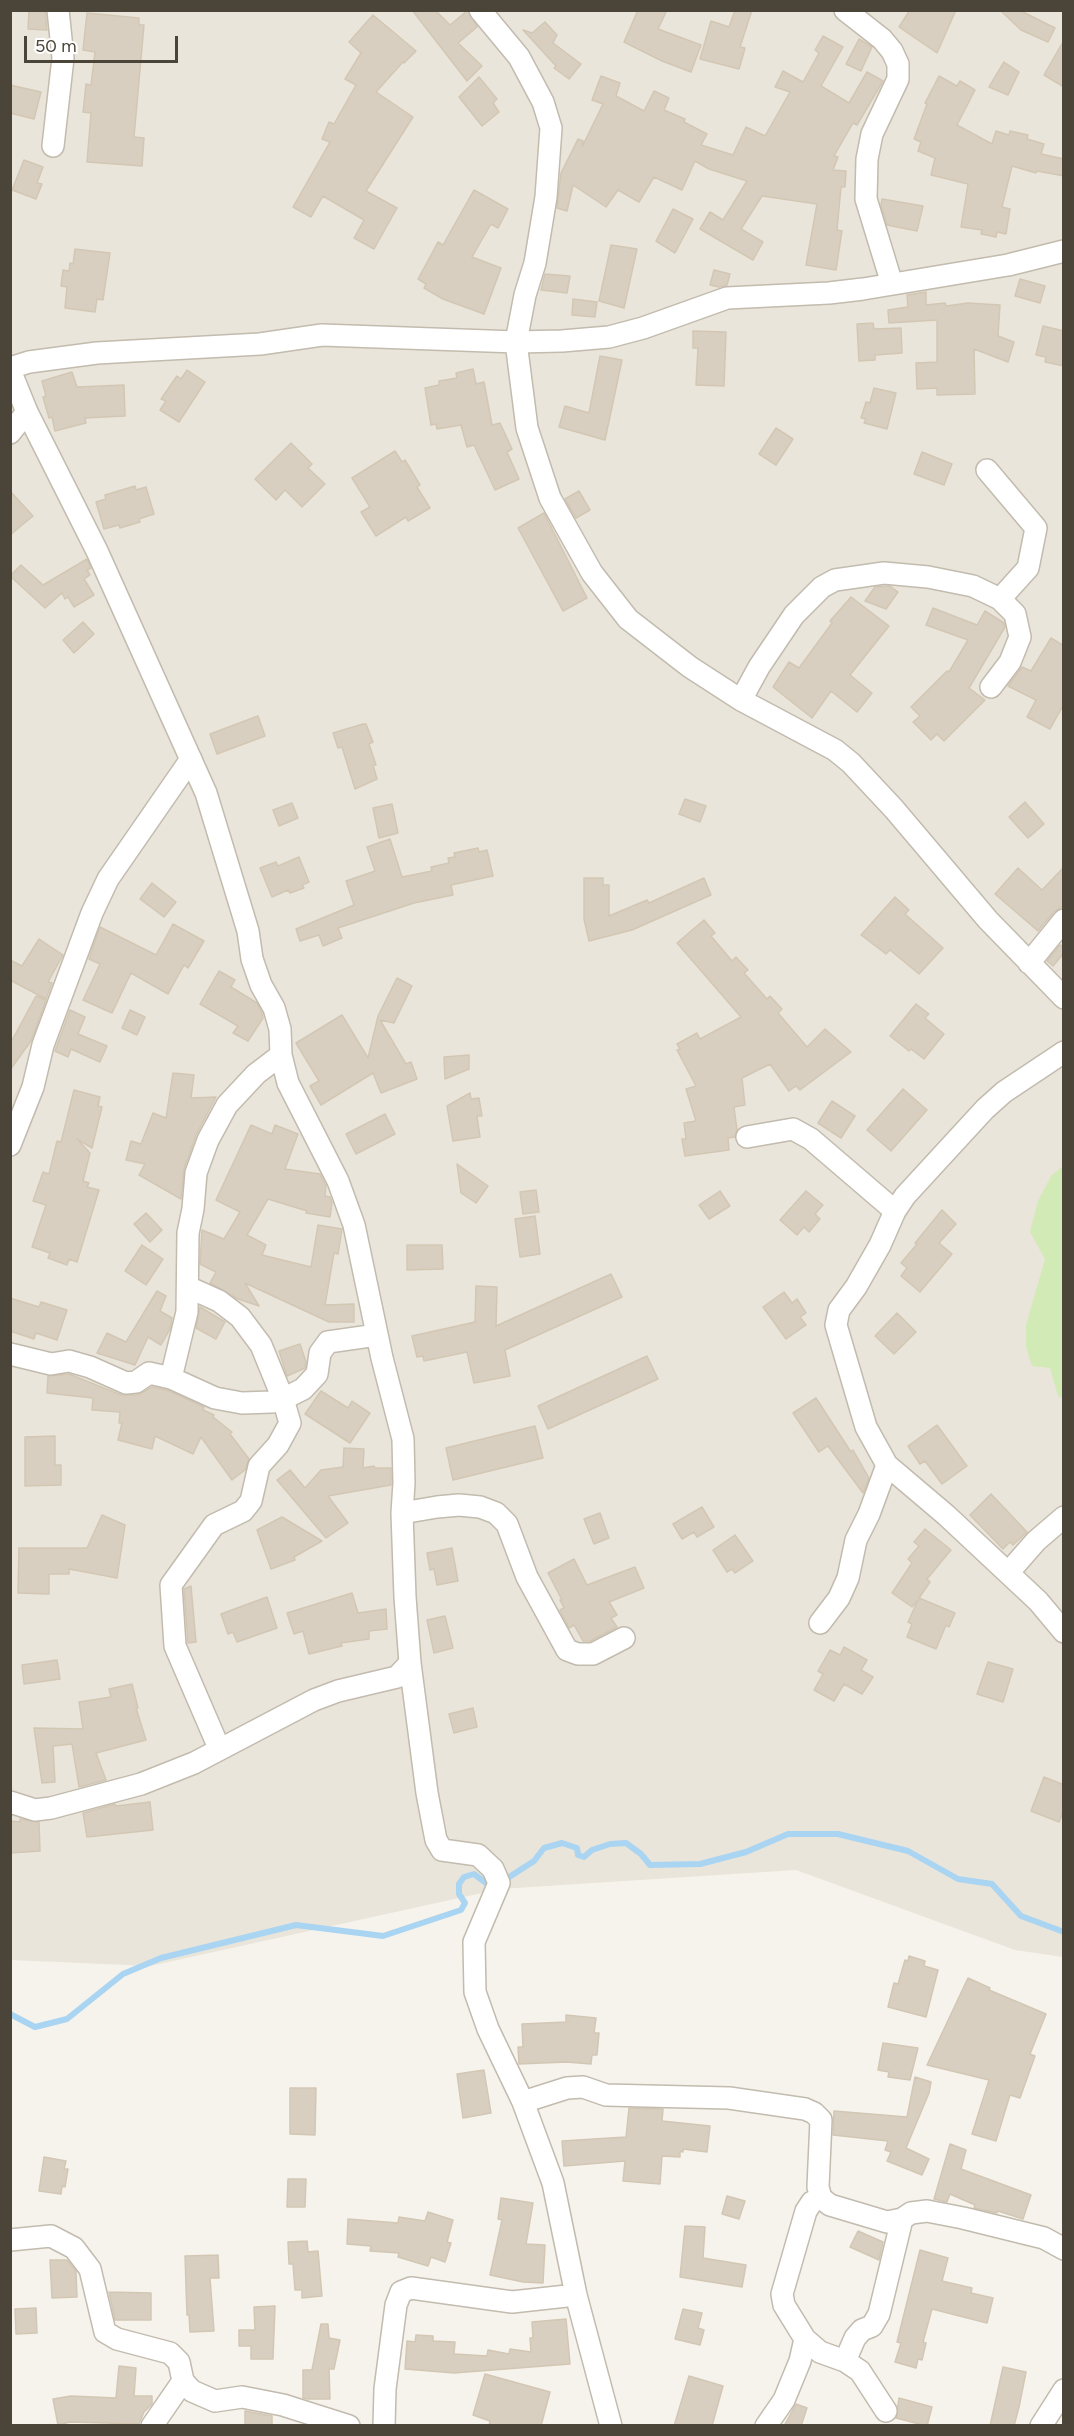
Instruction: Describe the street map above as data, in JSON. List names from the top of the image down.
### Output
{
  "scale_bar": "50 m"
}
